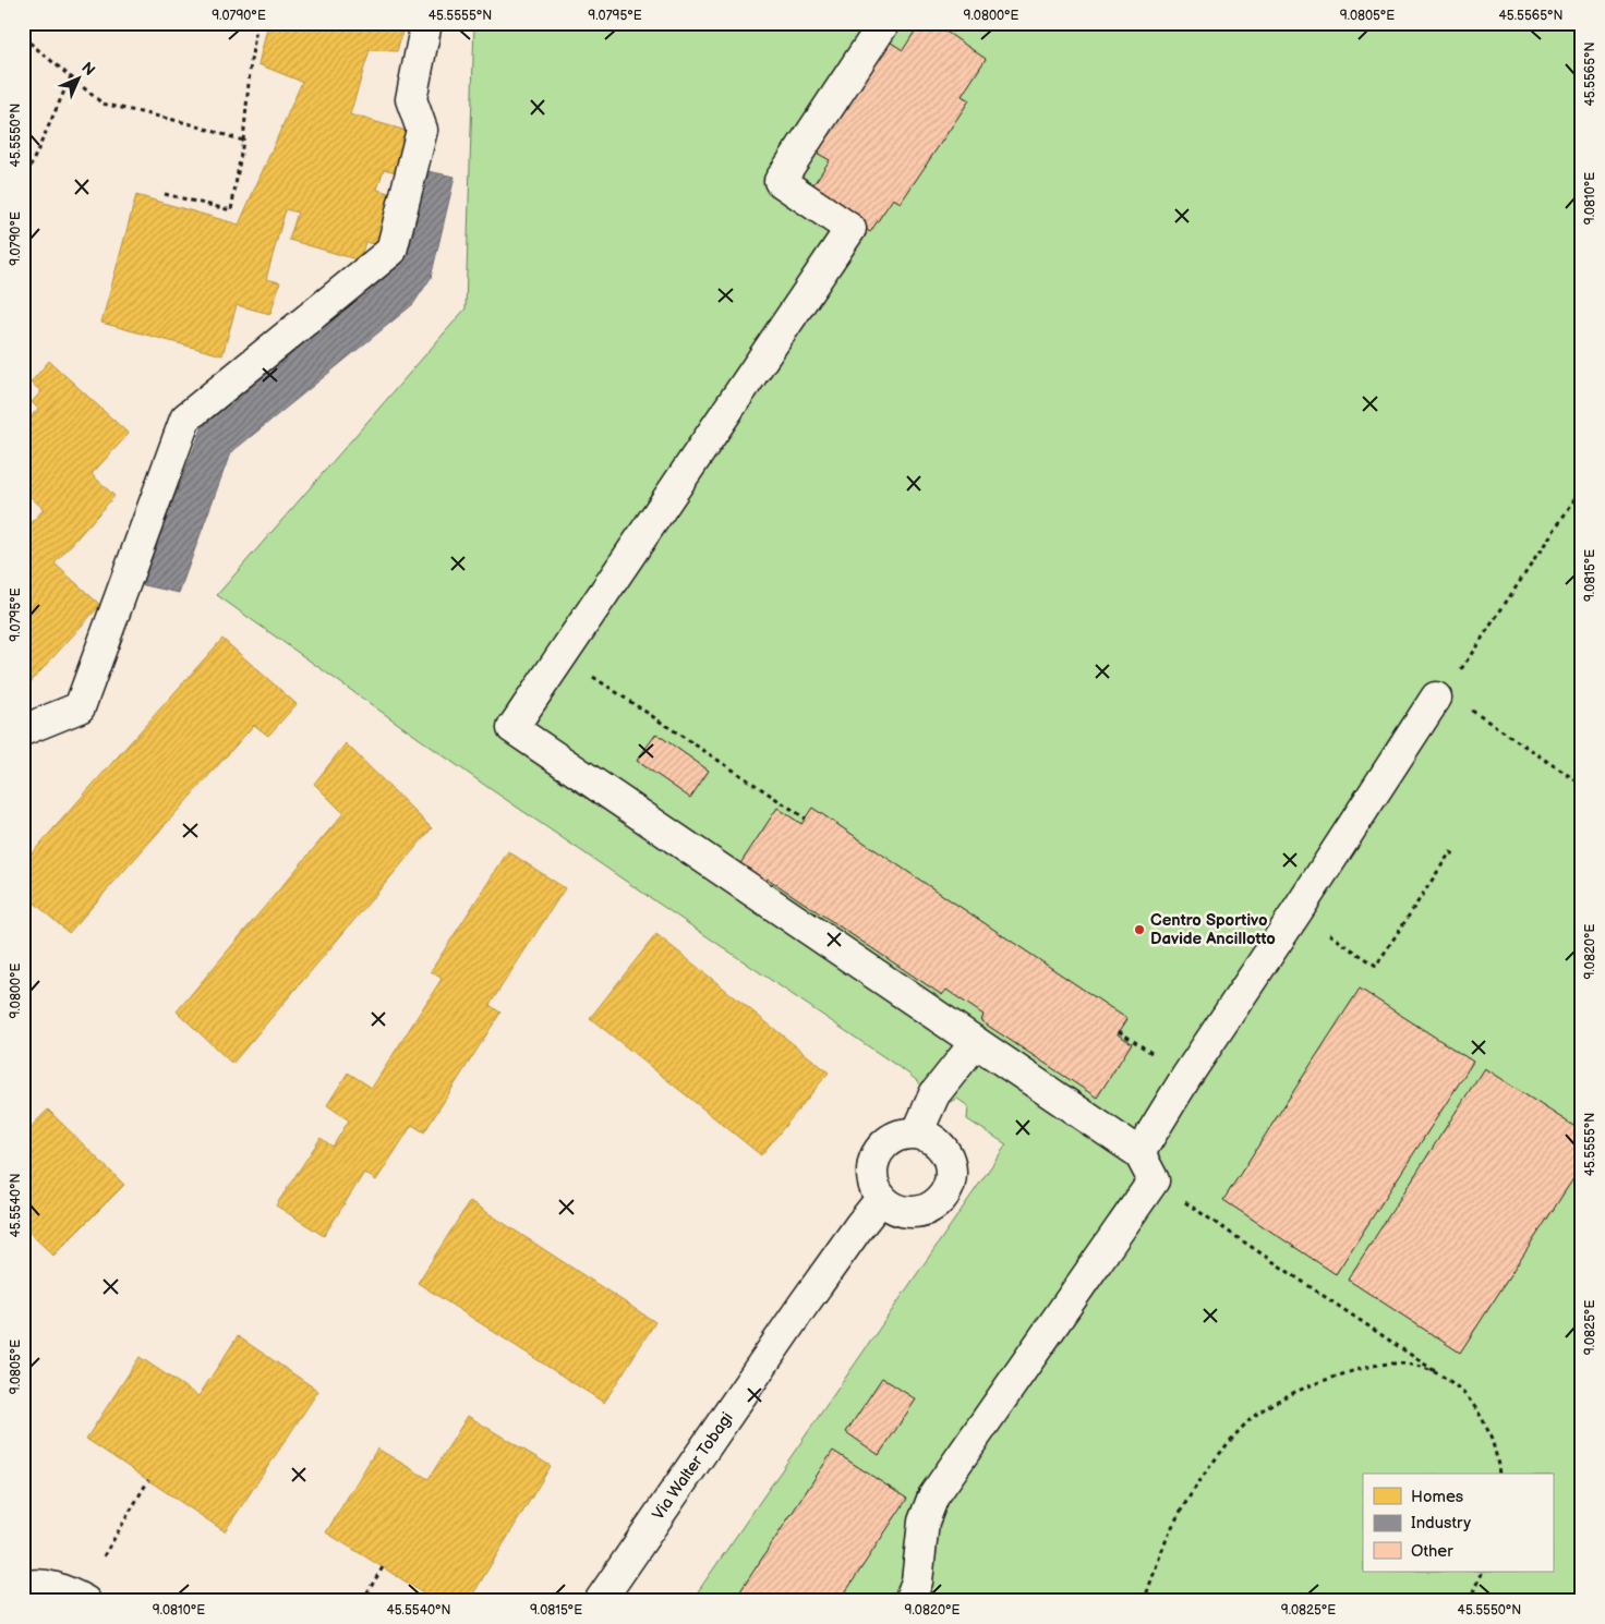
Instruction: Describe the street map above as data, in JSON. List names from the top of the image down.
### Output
{
  "streets": {
    "street": ["Via Walter Tobagi"]
  },
  "places": ["Centro Sportivo Davide Ancillotto"],
  "legend": ["Homes", "Industry", "Other"],
  "north": "top right",
  "coordinates": [
    "9.0790°E",
    "45.5555°N",
    "9.0795°E",
    "9.0800°E",
    "9.0805°E",
    "45.5565°N",
    "45.5550°N",
    "9.0810°E",
    "9.0815°E",
    "9.0820°E",
    "45.5540°N",
    "9.0825°E"
  ]
}
